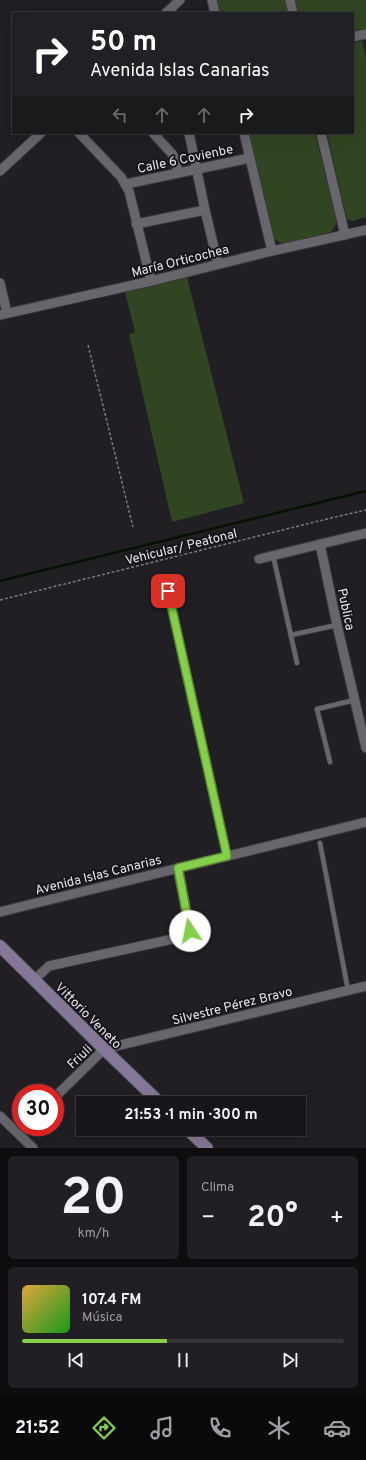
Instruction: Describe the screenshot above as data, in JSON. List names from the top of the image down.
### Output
{
  "streets": {
    "street": [
      "Calle 6 Covienbe",
      "María Orticochea",
      "Publica",
      "Avenida Islas Canarias",
      "Silvestre Pérez Bravo",
      "Vittorio Veneto",
      "Friuli"
    ],
    "path": ["Vehicular/ Peatonal"]
  },
  "crossings": [
    ["Silvestre Pérez Bravo", "Vittorio Veneto"],
    ["Silvestre Pérez Bravo", "Friuli"],
    ["Vittorio Veneto", "Friuli"]
  ],
  "page": {
    "turn": ["50 m", "Avenida Islas Canarias"],
    "limit": "30",
    "trip": "21:53 · 1 min · 300 m",
    "tile": [
      ["20", "km/h"],
      "Clima"
    ],
    "heat": ["−", "20°", "+"],
    "song": ["107.4 FM", "Música"],
    "tabs": "21:52"
  }
}
